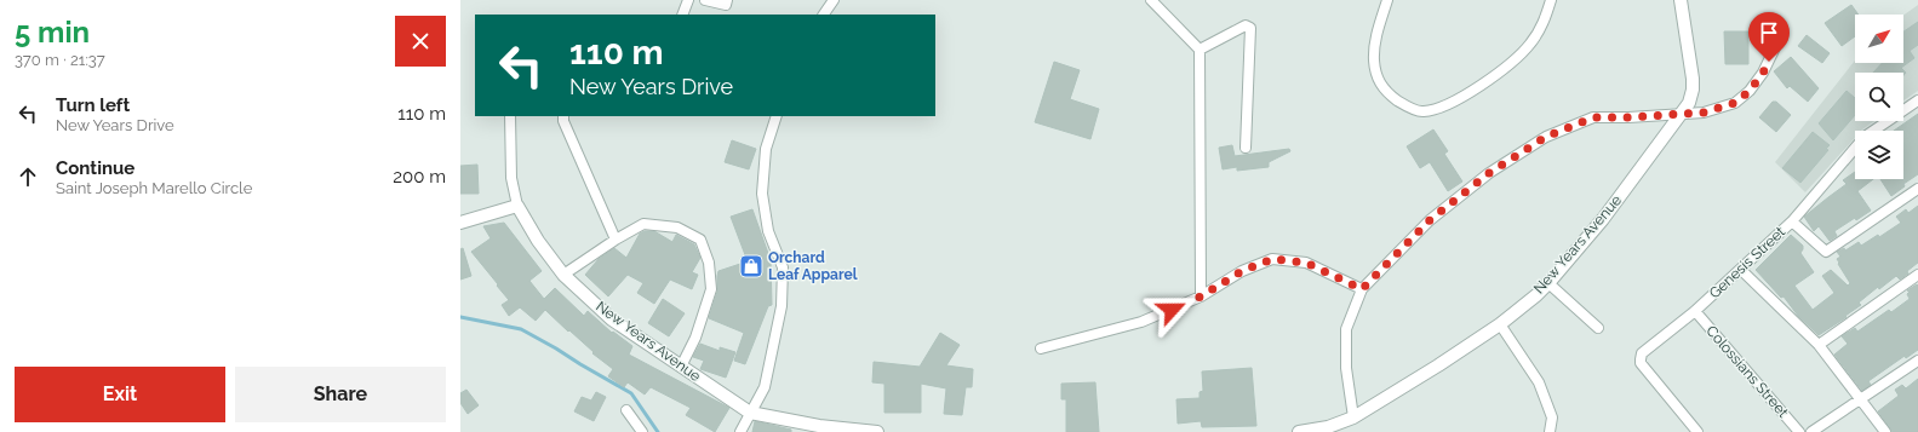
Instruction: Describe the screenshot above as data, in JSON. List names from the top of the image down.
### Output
{
  "streets": {
    "street": ["New Years Avenue", "Genesis Street", "Colossians Street"]
  },
  "crossings": [
    ["Genesis Street", "Colossians Street"]
  ],
  "places": {
    "shop": ["Orchard Leaf Apparel"]
  },
  "north": "top right",
  "page": {
    "heading": ["5 min", "370 m · 21:37"],
    "turn": ["110 m", "New Years Drive"],
    "list": [
      {
        "name": "Turn left",
        "note": "New Years Drive",
        "value": "110 m"
      },
      {
        "name": "Continue",
        "note": "Saint Joseph Marello Circle",
        "value": "200 m"
      }
    ],
    "buttons": ["Exit", "Share"]
  }
}
